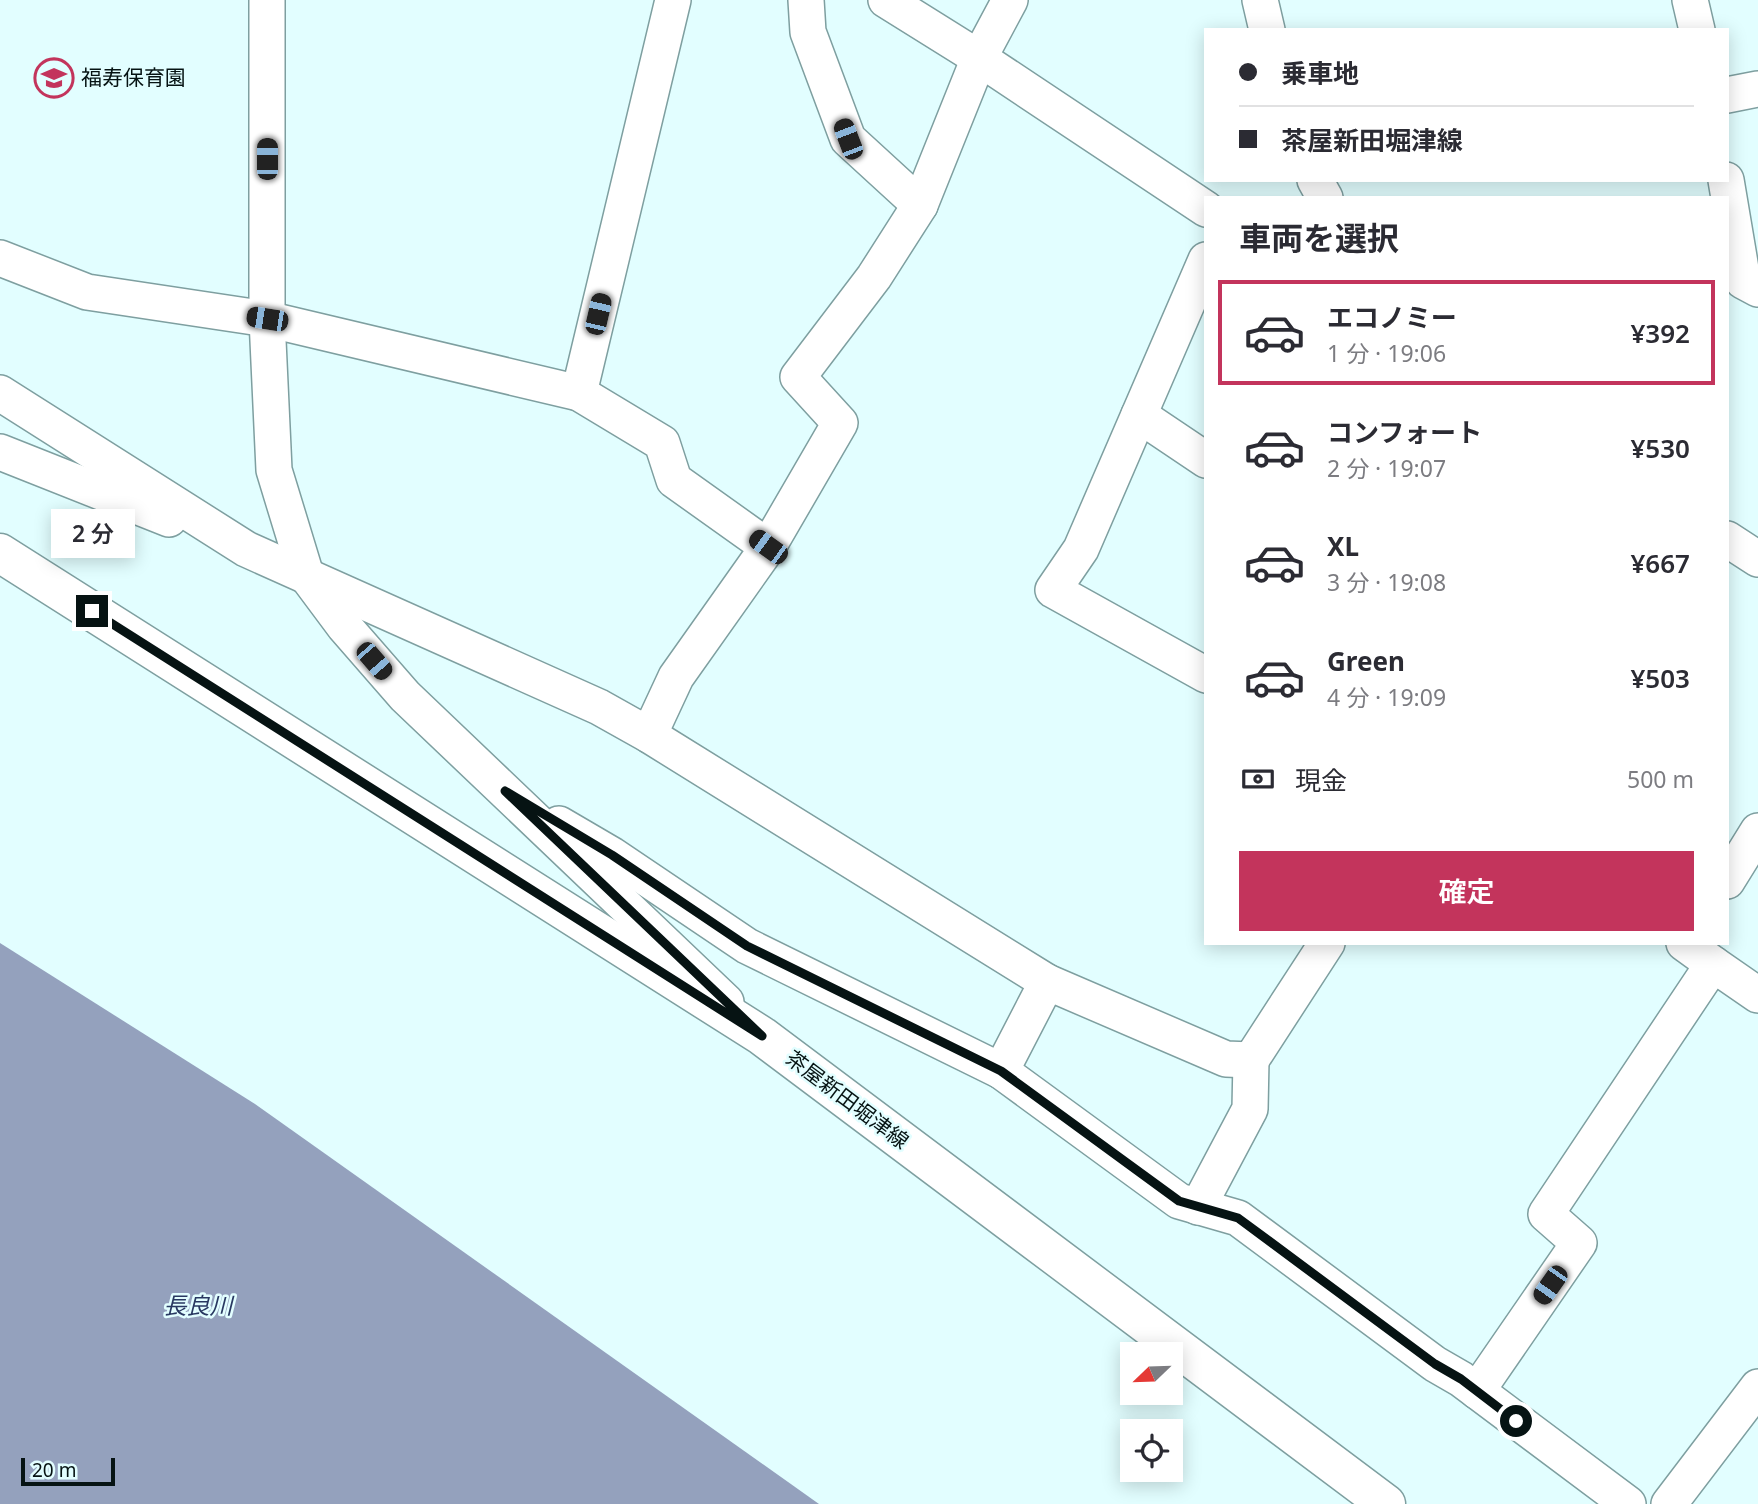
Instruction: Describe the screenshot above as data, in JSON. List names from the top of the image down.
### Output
{
  "streets": {
    "main road": ["茶屋新田堀津線"]
  },
  "water": ["長良川"],
  "places": {
    "school or university": ["福寿保育園"]
  },
  "scale_bar": "20 m",
  "north": "bottom left",
  "page": {
    "banner": ["乗車地", "茶屋新田堀津線"],
    "heading": "車両を選択",
    "list": [
      {
        "name": "エコノミー",
        "note": "1 分 · 19:06",
        "value": "¥392"
      },
      {
        "name": "コンフォート",
        "note": "2 分 · 19:07",
        "value": "¥530"
      },
      {
        "name": "XL",
        "note": "3 分 · 19:08",
        "value": "¥667"
      },
      {
        "name": "Green",
        "note": "4 分 · 19:09",
        "value": "¥503"
      }
    ],
    "bubble": "2 分",
    "pay": ["現金", "500 m"],
    "buttons": "確定",
    "scale": "20 m"
  }
}
